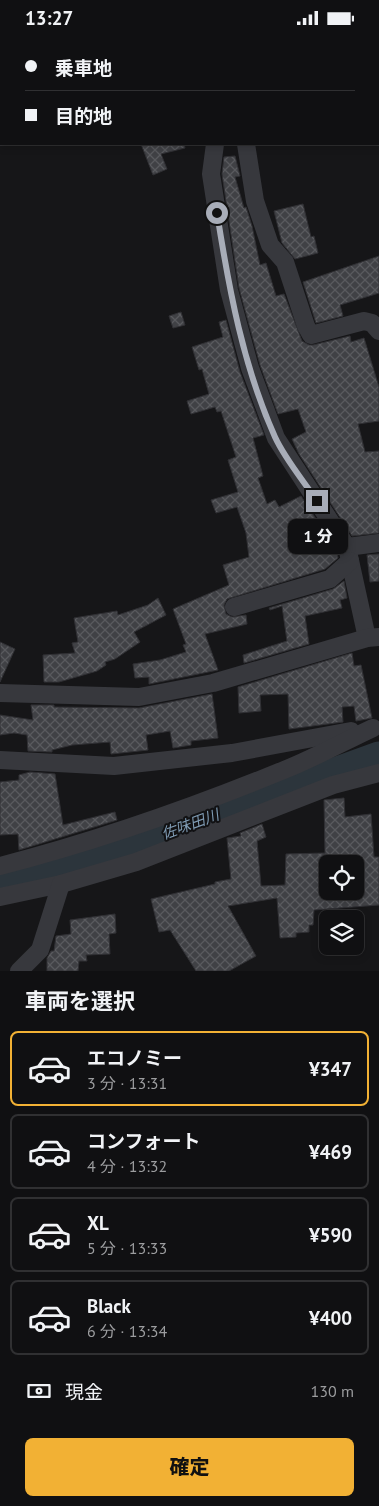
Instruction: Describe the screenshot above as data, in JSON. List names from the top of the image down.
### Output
{
  "water": ["佐味田川"],
  "page": {
    "status": "13:27",
    "banner": ["乗車地", "目的地"],
    "bubble": "1 分",
    "heading": "車両を選択",
    "list": [
      {
        "name": "エコノミー",
        "note": "3 分 · 13:31",
        "value": "¥347"
      },
      {
        "name": "コンフォート",
        "note": "4 分 · 13:32",
        "value": "¥469"
      },
      {
        "name": "XL",
        "note": "5 分 · 13:33",
        "value": "¥590"
      },
      {
        "name": "Black",
        "note": "6 分 · 13:34",
        "value": "¥400"
      }
    ],
    "pay": ["現金", "130 m"],
    "buttons": "確定"
  }
}
